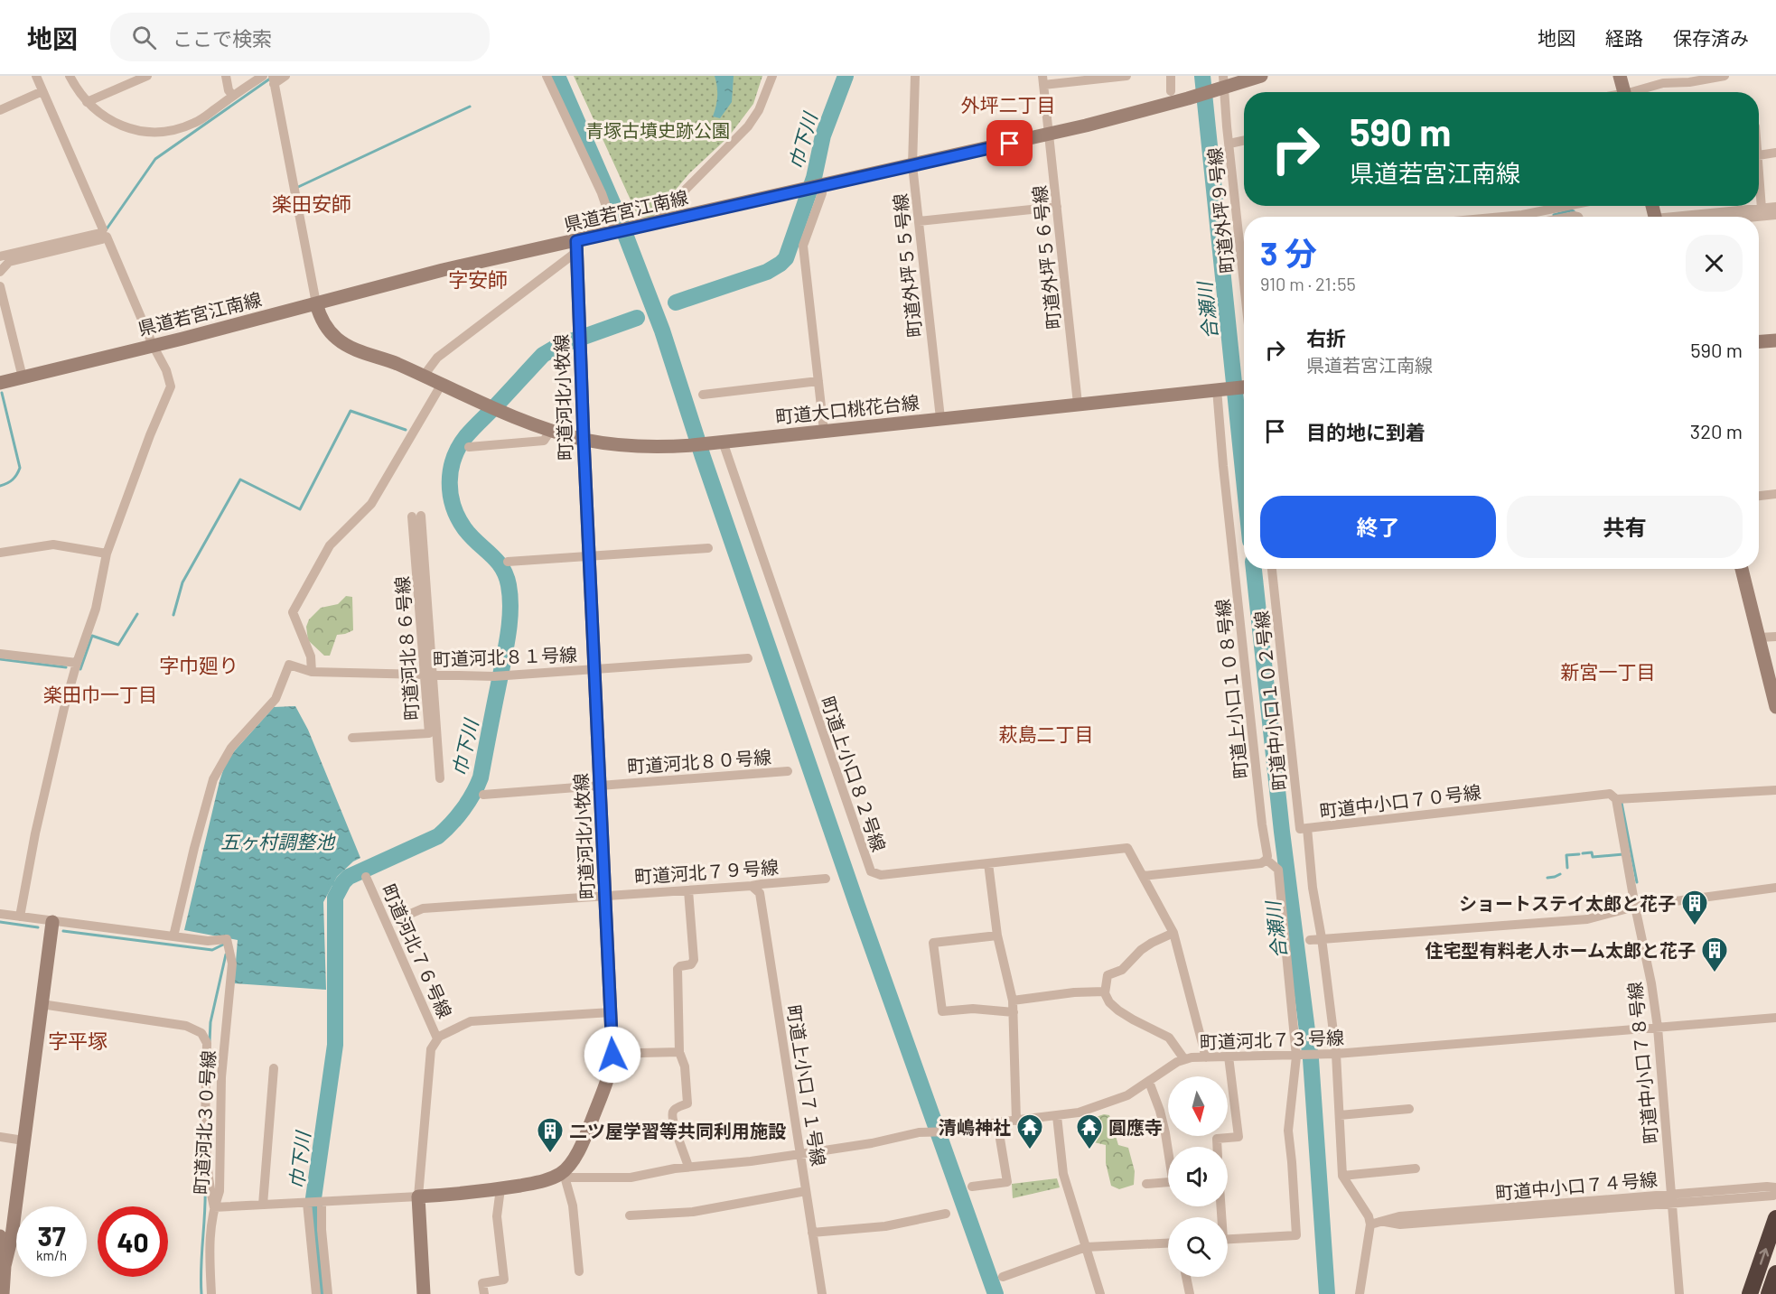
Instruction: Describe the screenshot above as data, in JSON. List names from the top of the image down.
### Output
{
  "streets": {
    "street": [
      "県道若宮江南線",
      "町道外坪９号線",
      "町道外坪５６号線",
      "町道外坪５５号線",
      "町道河北小牧線",
      "町道大口桃花台線",
      "町道河北８６号線",
      "町道河北８１号線",
      "町道上小口１０８号線",
      "町道中小口１０２号線",
      "町道河北８０号線",
      "町道上小口８２号線",
      "町道中小口７０号線",
      "町道河北７９号線",
      "町道河北７６号線",
      "町道河北７３号線",
      "町道中小口７８号線",
      "町道上小口７１号線",
      "町道河北３０号線",
      "町道中小口７４号線"
    ]
  },
  "crossings": [
    ["県道若宮江南線", "町道外坪９号線"],
    ["県道若宮江南線", "町道外坪５６号線"],
    ["県道若宮江南線", "町道外坪５５号線"],
    ["県道若宮江南線", "町道河北小牧線"],
    ["県道若宮江南線", "町道大口桃花台線"],
    ["町道外坪５６号線", "町道大口桃花台線"],
    ["町道外坪５５号線", "町道大口桃花台線"],
    ["町道河北小牧線", "町道大口桃花台線"],
    ["町道河北小牧線", "町道河北８１号線"],
    ["町道河北小牧線", "町道河北８０号線"],
    ["町道河北小牧線", "町道河北７９号線"],
    ["町道河北小牧線", "町道河北７３号線"],
    ["町道大口桃花台線", "町道上小口１０８号線"],
    ["町道大口桃花台線", "町道上小口８２号線"],
    ["町道河北８６号線", "町道河北８１号線"],
    ["町道河北８１号線", "町道河北３０号線"],
    ["町道中小口１０２号線", "町道中小口７０号線"],
    ["町道中小口７０号線", "町道河北７３号線"],
    ["町道中小口７０号線", "町道中小口７８号線"],
    ["町道河北７９号線", "町道上小口７１号線"],
    ["町道河北７３号線", "町道中小口７８号線"],
    ["町道河北７３号線", "町道上小口７１号線"],
    ["町道中小口７８号線", "町道中小口７４号線"]
  ],
  "districts": [
    "外坪二丁目",
    "楽田安師",
    "字安師",
    "字巾廻り",
    "新宮一丁目",
    "楽田巾一丁目",
    "萩島二丁目",
    "字平塚"
  ],
  "water": ["巾下川", "合瀬川", "五ヶ村調整池"],
  "parks": ["青塚古墳史跡公園"],
  "places": {
    "building": ["ショートステイ太郎と花子", "住宅型有料老人ホーム太郎と花子", "二ツ屋学習等共同利用施設"],
    "temple": ["清嶋神社", "圓應寺"]
  },
  "north": "bottom",
  "page": {
    "header": "地図",
    "search": "ここで検索",
    "nav": ["地図", "経路", "保存済み"],
    "turn": ["590 m", "県道若宮江南線"],
    "heading": ["3 分", "910 m · 21:55"],
    "list": [
      {
        "name": "右折",
        "note": "県道若宮江南線",
        "value": "590 m"
      },
      {
        "name": "目的地に到着",
        "value": "320 m"
      }
    ],
    "buttons": ["終了", "共有"],
    "speed": "37 km/h",
    "limit": "40"
  }
}
